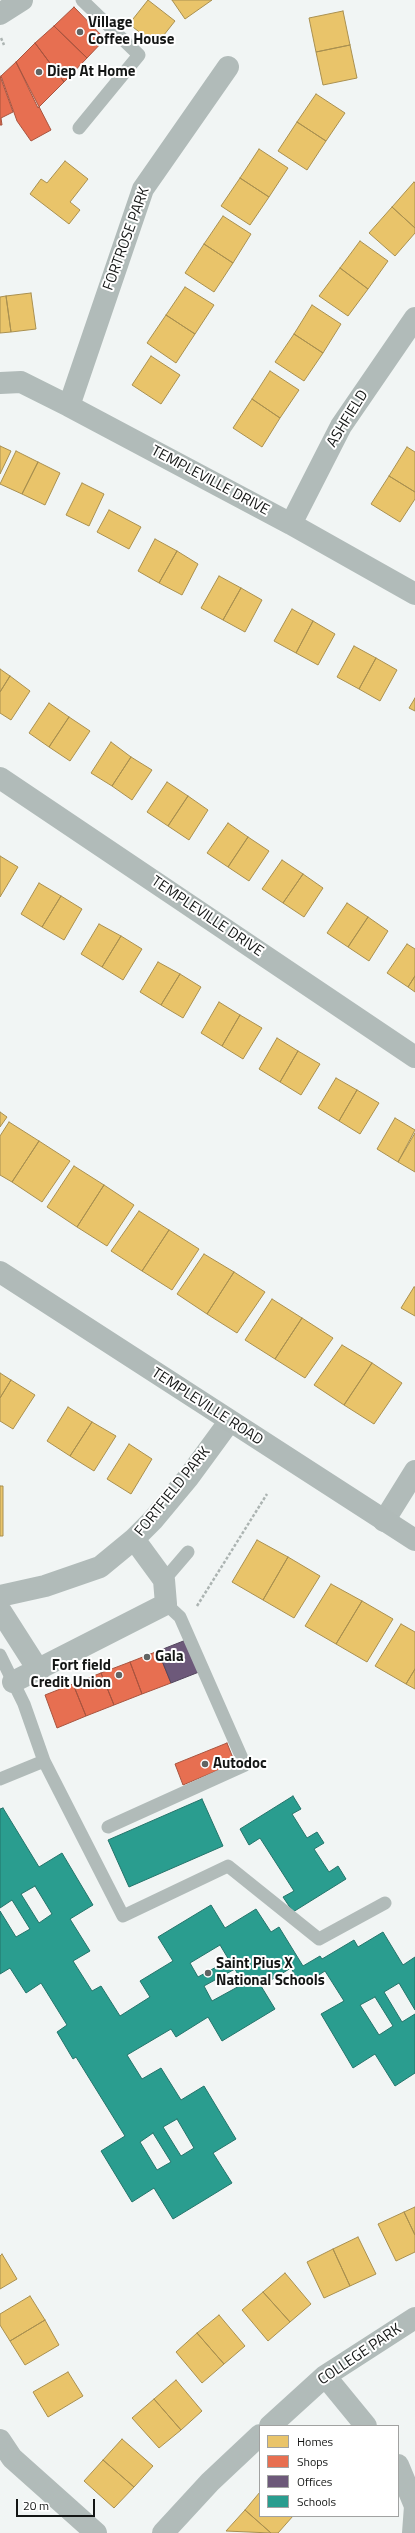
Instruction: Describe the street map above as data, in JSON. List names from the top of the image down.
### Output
{
  "streets": {
    "main road": ["TEMPLEVILLE ROAD"],
    "street": [
      "FORTROSE PARK",
      "ASHFIELD",
      "TEMPLEVILLE DRIVE",
      "FORTFIELD PARK",
      "COLLEGE PARK"
    ]
  },
  "crossings": [
    ["FORTROSE PARK", "TEMPLEVILLE DRIVE"],
    ["ASHFIELD", "TEMPLEVILLE DRIVE"],
    ["TEMPLEVILLE ROAD", "FORTFIELD PARK"]
  ],
  "places": [
    "Village Coffee House",
    "Diep At Home",
    "Gala",
    "Fort field Credit Union",
    "Autodoc",
    "Saint Pius X National Schools"
  ],
  "legend": [
    "Homes",
    "Shops",
    "Offices",
    "Schools"
  ],
  "scale_bar": "20 m"
}
